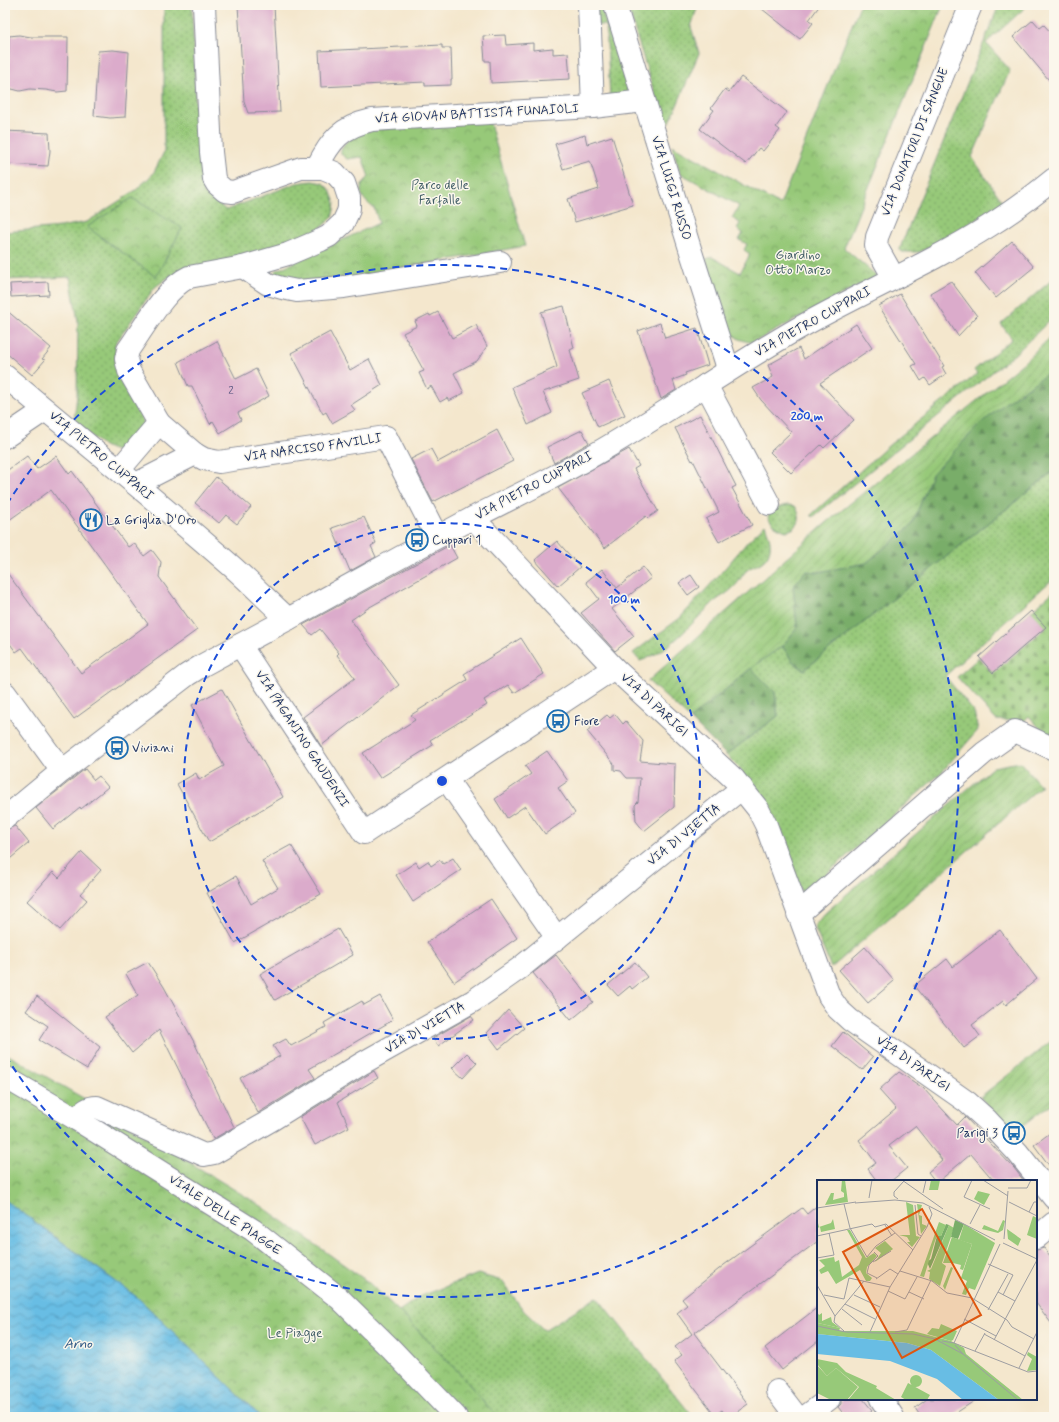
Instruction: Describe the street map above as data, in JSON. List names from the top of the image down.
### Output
{
  "streets": {
    "street": [
      "VIA GIOVAN BATTISTA FUNAIOLI",
      "VIA DONATORI DI SANGUE",
      "VIA LUIGI RUSSO",
      "VIA PIETRO CUPPARI",
      "VIA NARCISO FAVILLI",
      "VIA DI PARIGI",
      "VIA PAGANINO GAUDENZI",
      "VIA DI VIETTA",
      "VIALE DELLE PIAGGE"
    ]
  },
  "crossings": [
    ["VIA GIOVAN BATTISTA FUNAIOLI", "VIA LUIGI RUSSO"],
    ["VIA DONATORI DI SANGUE", "VIA PIETRO CUPPARI"],
    ["VIA LUIGI RUSSO", "VIA PIETRO CUPPARI"],
    ["VIA PIETRO CUPPARI", "VIA NARCISO FAVILLI"],
    ["VIA PIETRO CUPPARI", "VIA DI PARIGI"],
    ["VIA DI PARIGI", "VIA DI VIETTA"],
    ["VIA DI VIETTA", "VIALE DELLE PIAGGE"]
  ],
  "water": ["Arno"],
  "parks": ["Parco delle Farfalle", "Giardino Otto Marzo", "Le Piagge"],
  "places": {
    "restaurant": ["La Griglia D'Oro"],
    "bus stop": [
      "Cuppari 1",
      "Fiore",
      "Viviani",
      "Parigi 3"
    ]
  },
  "house_numbers": ["2"],
  "rings": ["200 m", "100 m"]
}
